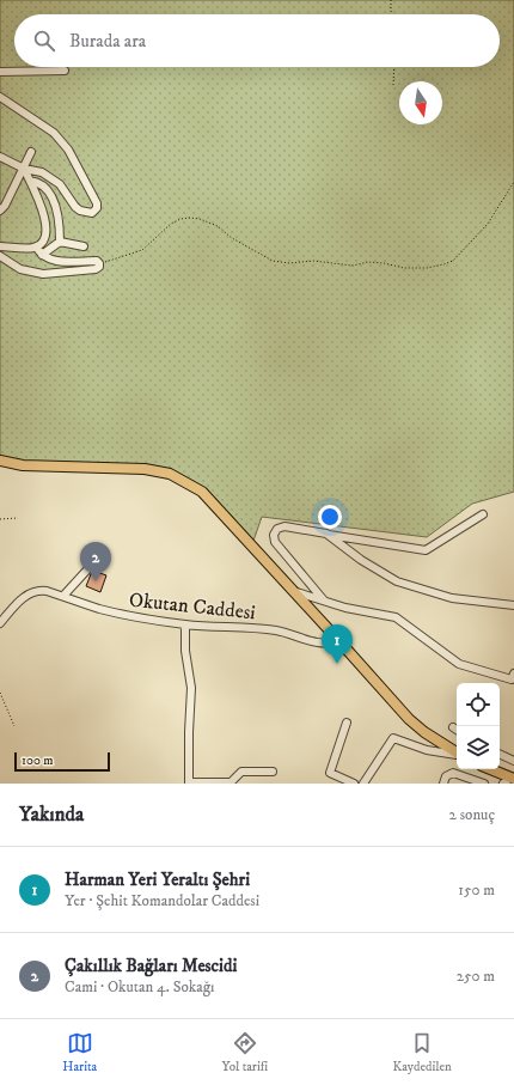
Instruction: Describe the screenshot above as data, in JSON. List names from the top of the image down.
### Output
{
  "streets": {
    "street": ["Okutan Caddesi"]
  },
  "scale_bar": "100 m",
  "north": "bottom",
  "page": {
    "search": "Burada ara",
    "pins": ["2", "1"],
    "scale": "100 m",
    "heading": ["Yakında", "2 sonuç"],
    "list": [
      {
        "mark": "1",
        "name": "Harman Yeri Yeraltı Şehri",
        "note": "Yer · Şehit Komandolar Caddesi",
        "value": "150 m"
      },
      {
        "mark": "2",
        "name": "Çakıllık Bağları Mescidi",
        "note": "Cami · Okutan 4. Sokağı",
        "value": "250 m"
      }
    ],
    "nav": ["Harita", "Yol tarifi", "Kaydedilen"]
  }
}
